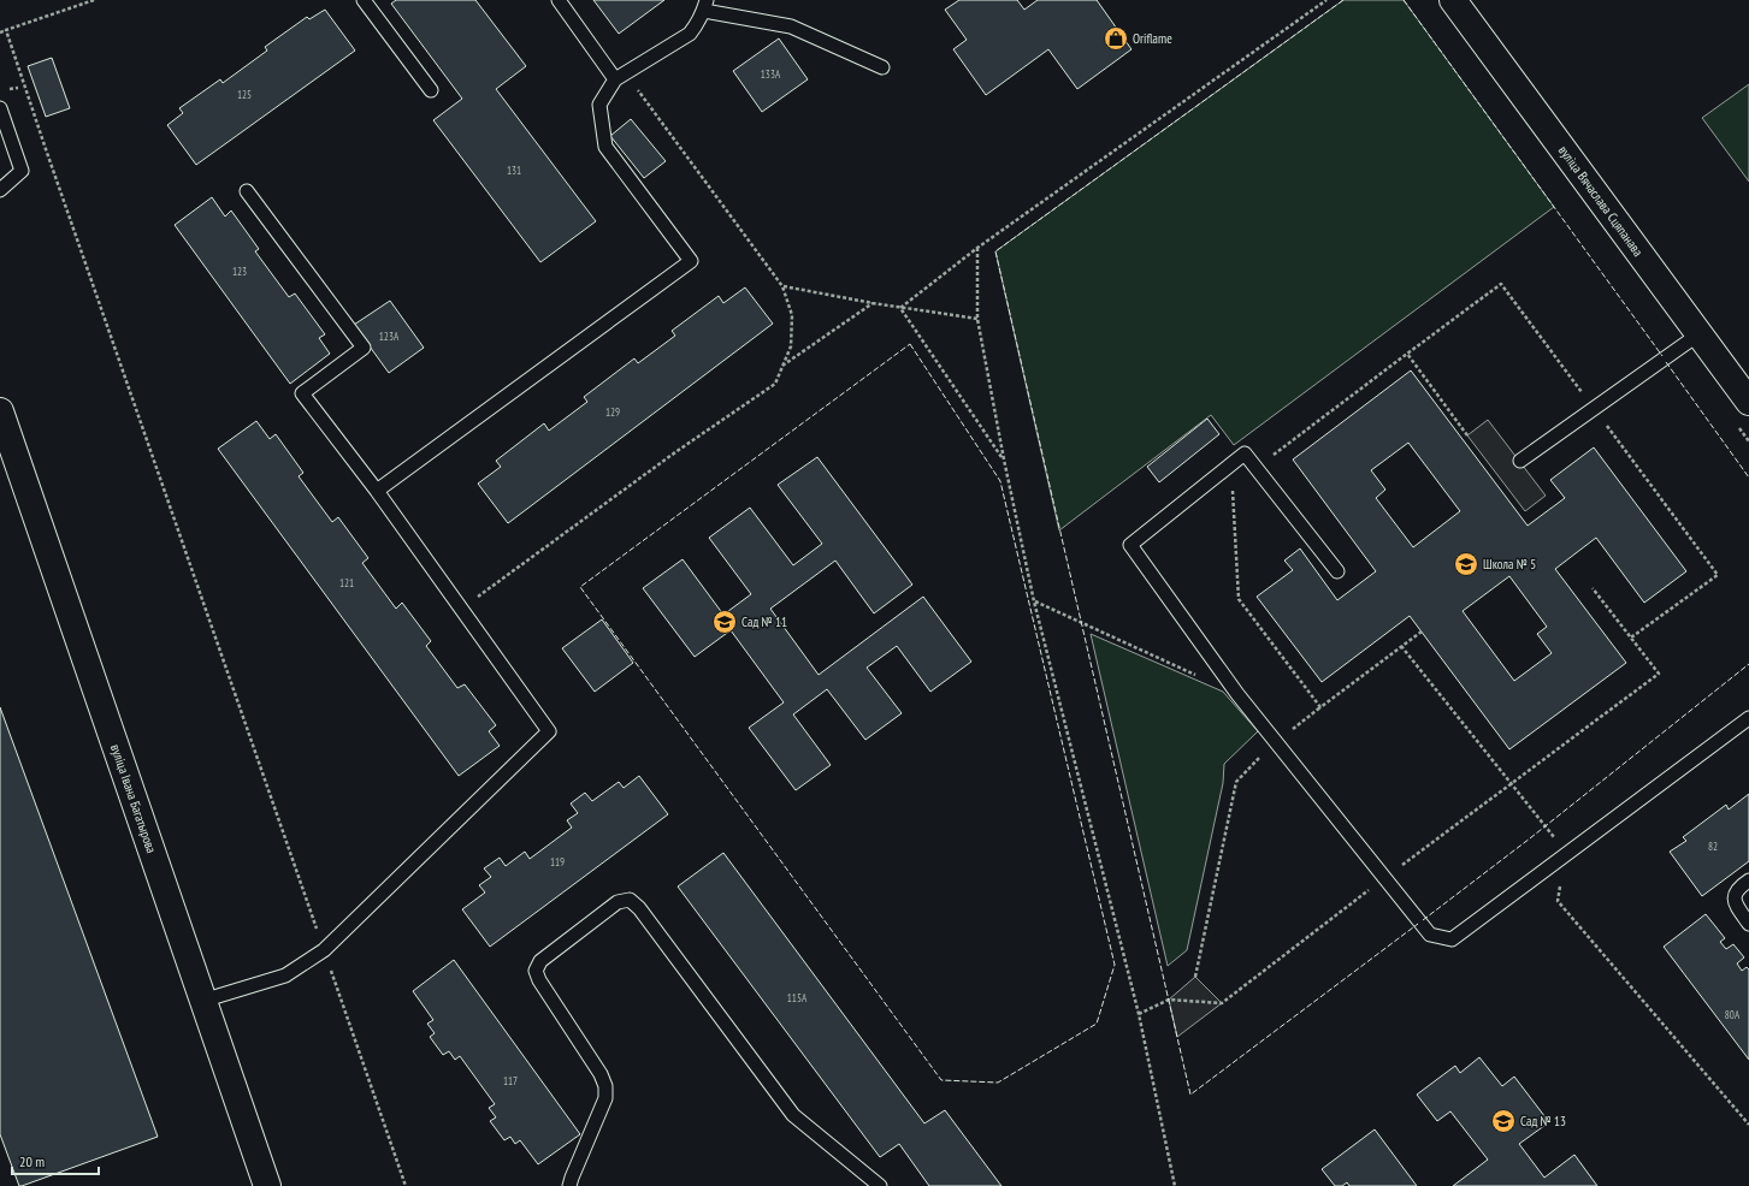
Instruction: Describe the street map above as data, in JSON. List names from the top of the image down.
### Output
{
  "streets": {
    "main road": ["вуліца Вячаслава Сцяпанава", "вуліца Івана Багатырова"]
  },
  "places": {
    "shop": ["Oriflame"],
    "school or university": ["Школа № 5", "Сад № 11", "Сад № 13"]
  },
  "house_numbers": [
    "133А",
    "125",
    "131",
    "123",
    "123А",
    "129",
    "121",
    "82",
    "119",
    "115А",
    "80А",
    "117"
  ],
  "scale_bar": "20 m"
}
